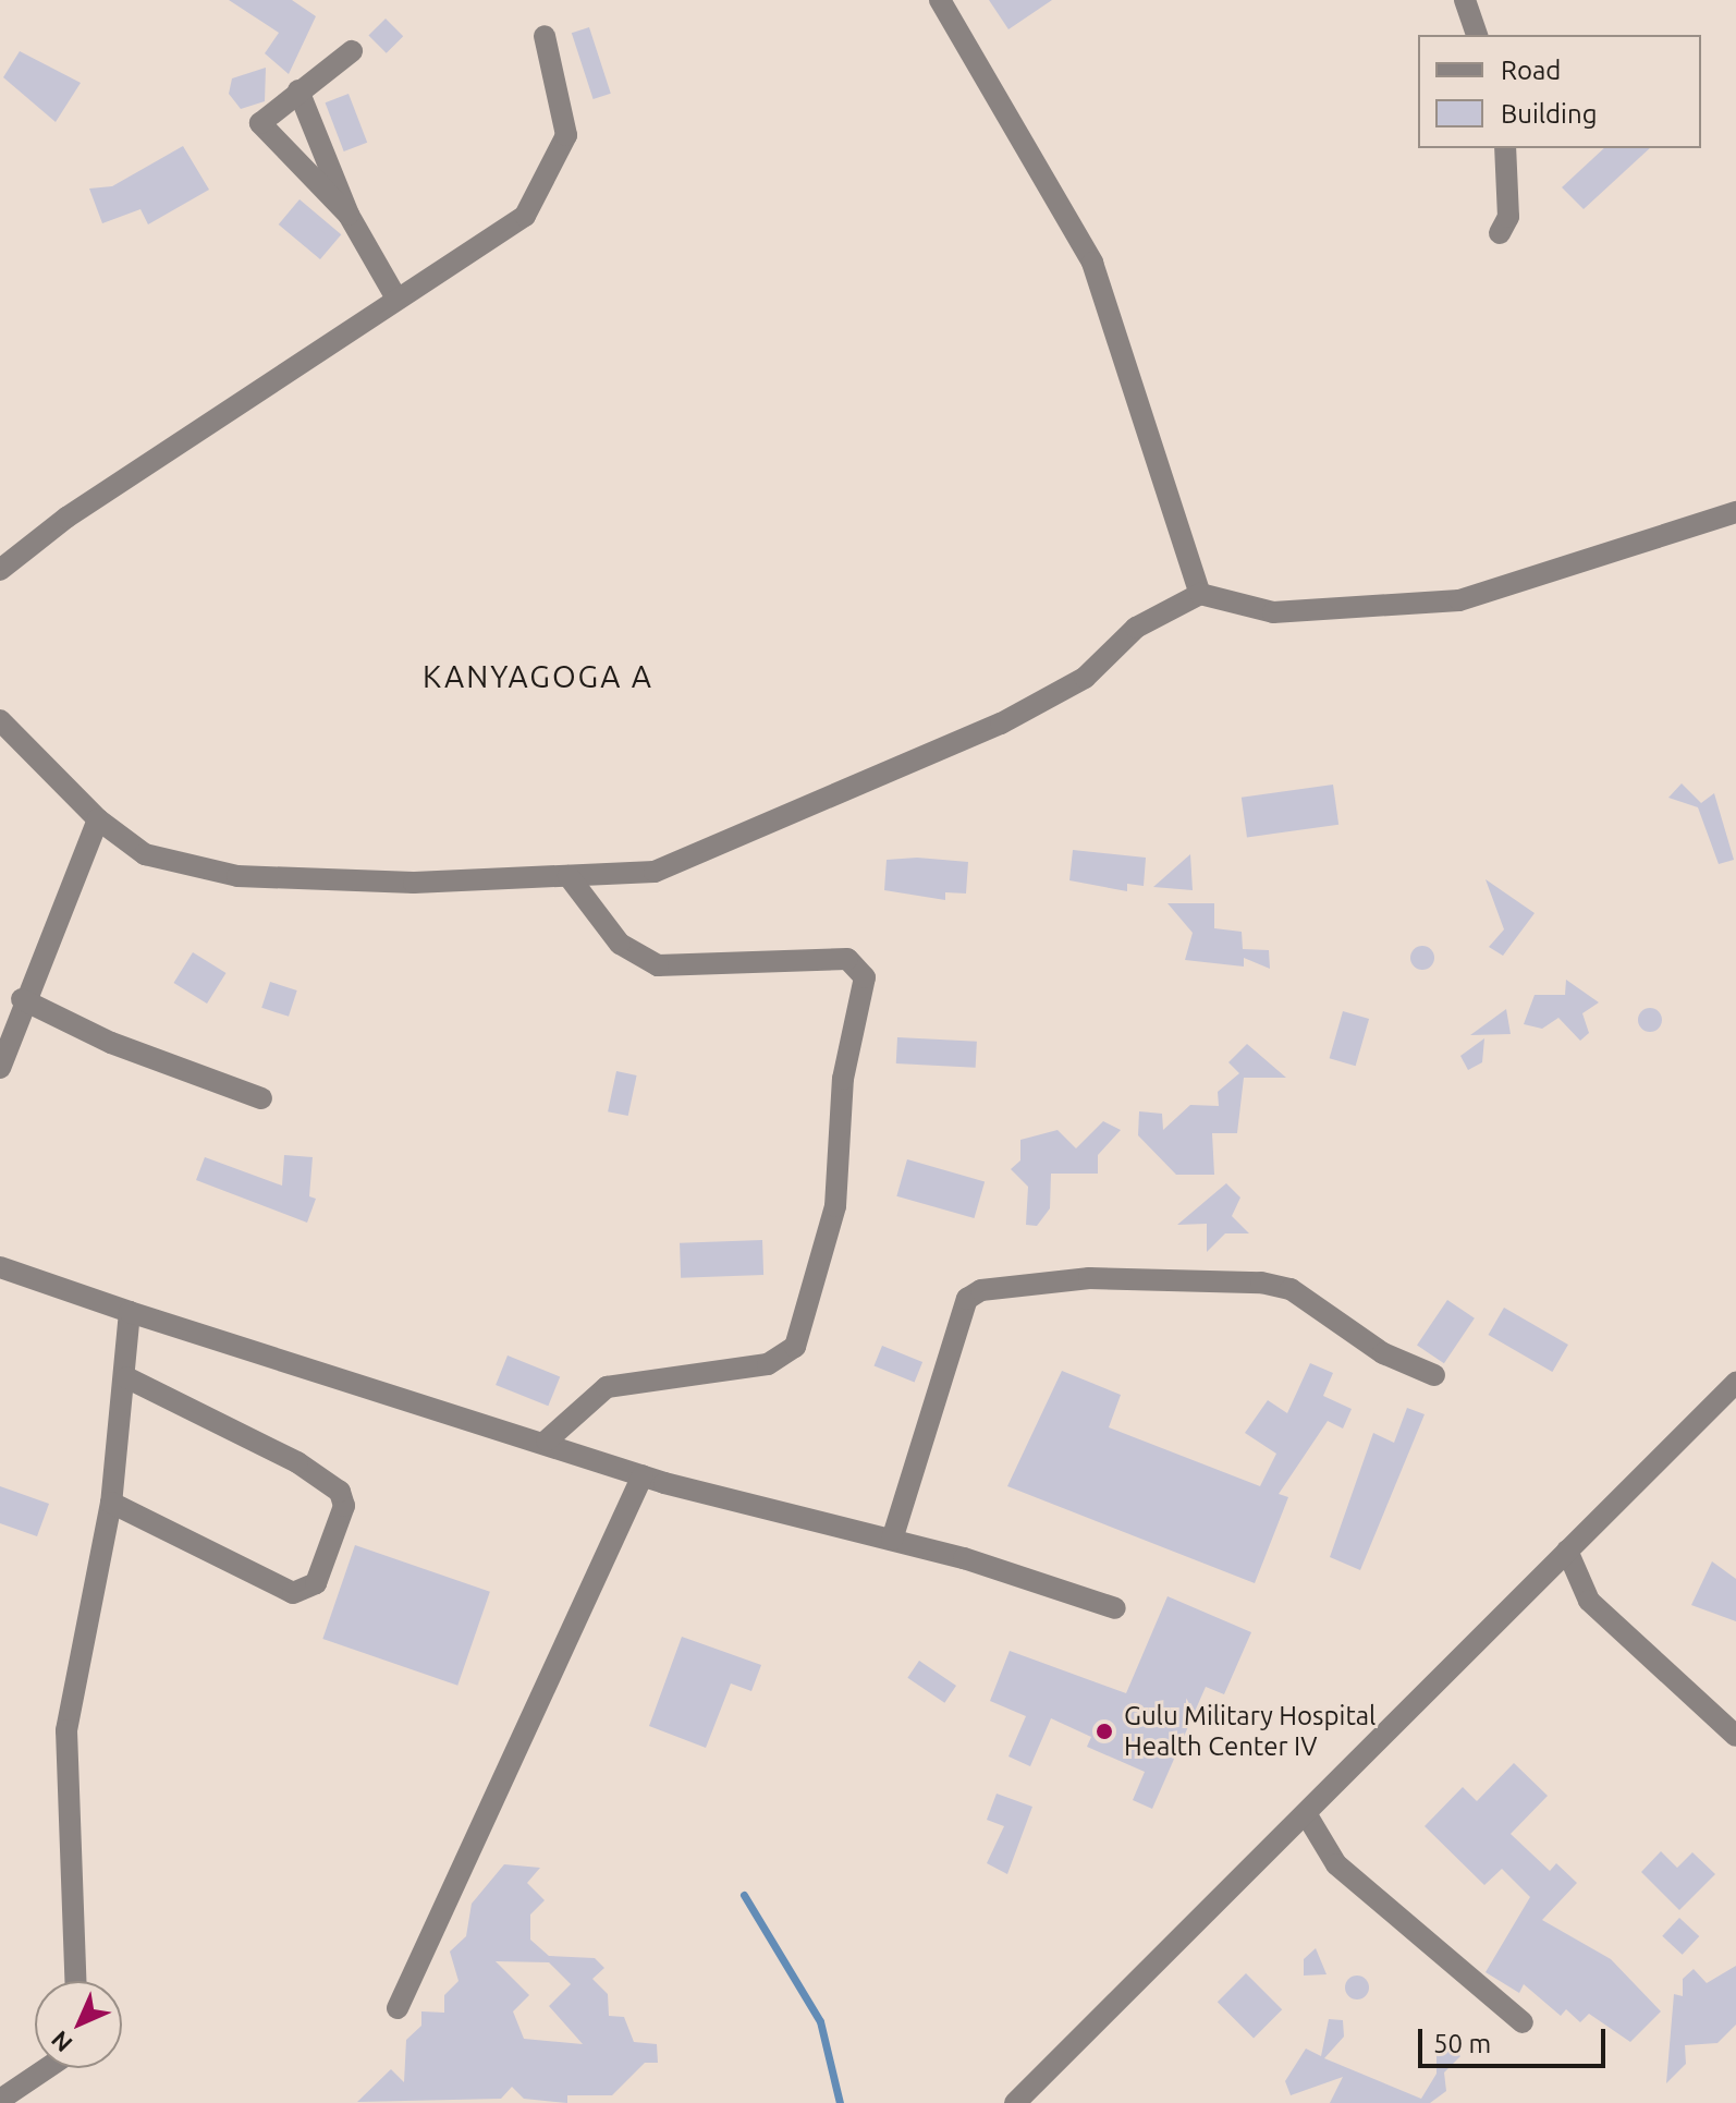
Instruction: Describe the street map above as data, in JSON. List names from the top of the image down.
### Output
{
  "districts": ["KANYAGOGA A"],
  "places": ["Gulu Military Hospital Health Center IV"],
  "legend": ["Road", "Building"],
  "scale_bar": "50 m",
  "north": "bottom left"
}
